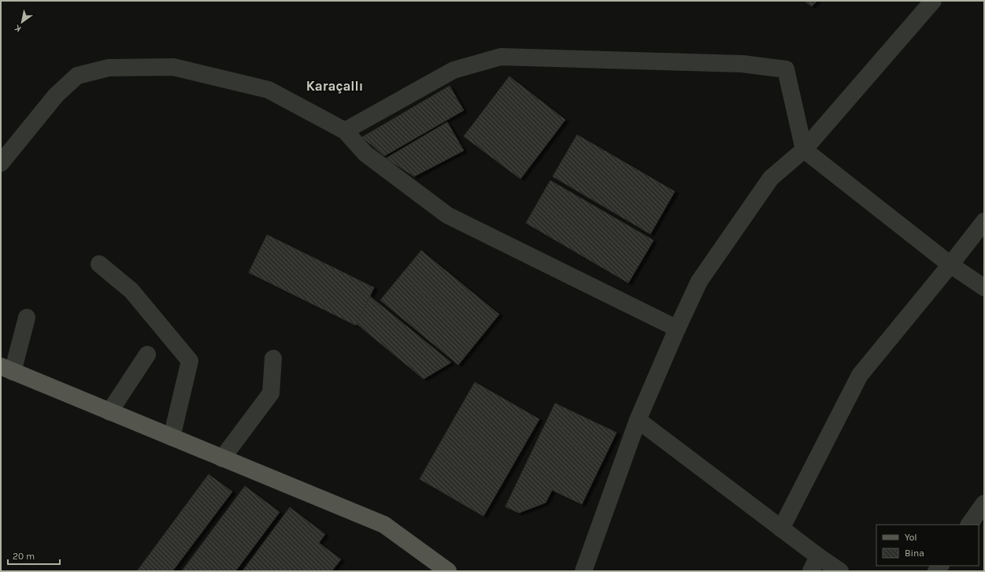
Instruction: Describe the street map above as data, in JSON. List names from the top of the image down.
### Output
{
  "districts": ["Karaçallı"],
  "legend": ["Yol", "Bina"],
  "scale_bar": "20 m",
  "north": "bottom left"
}
